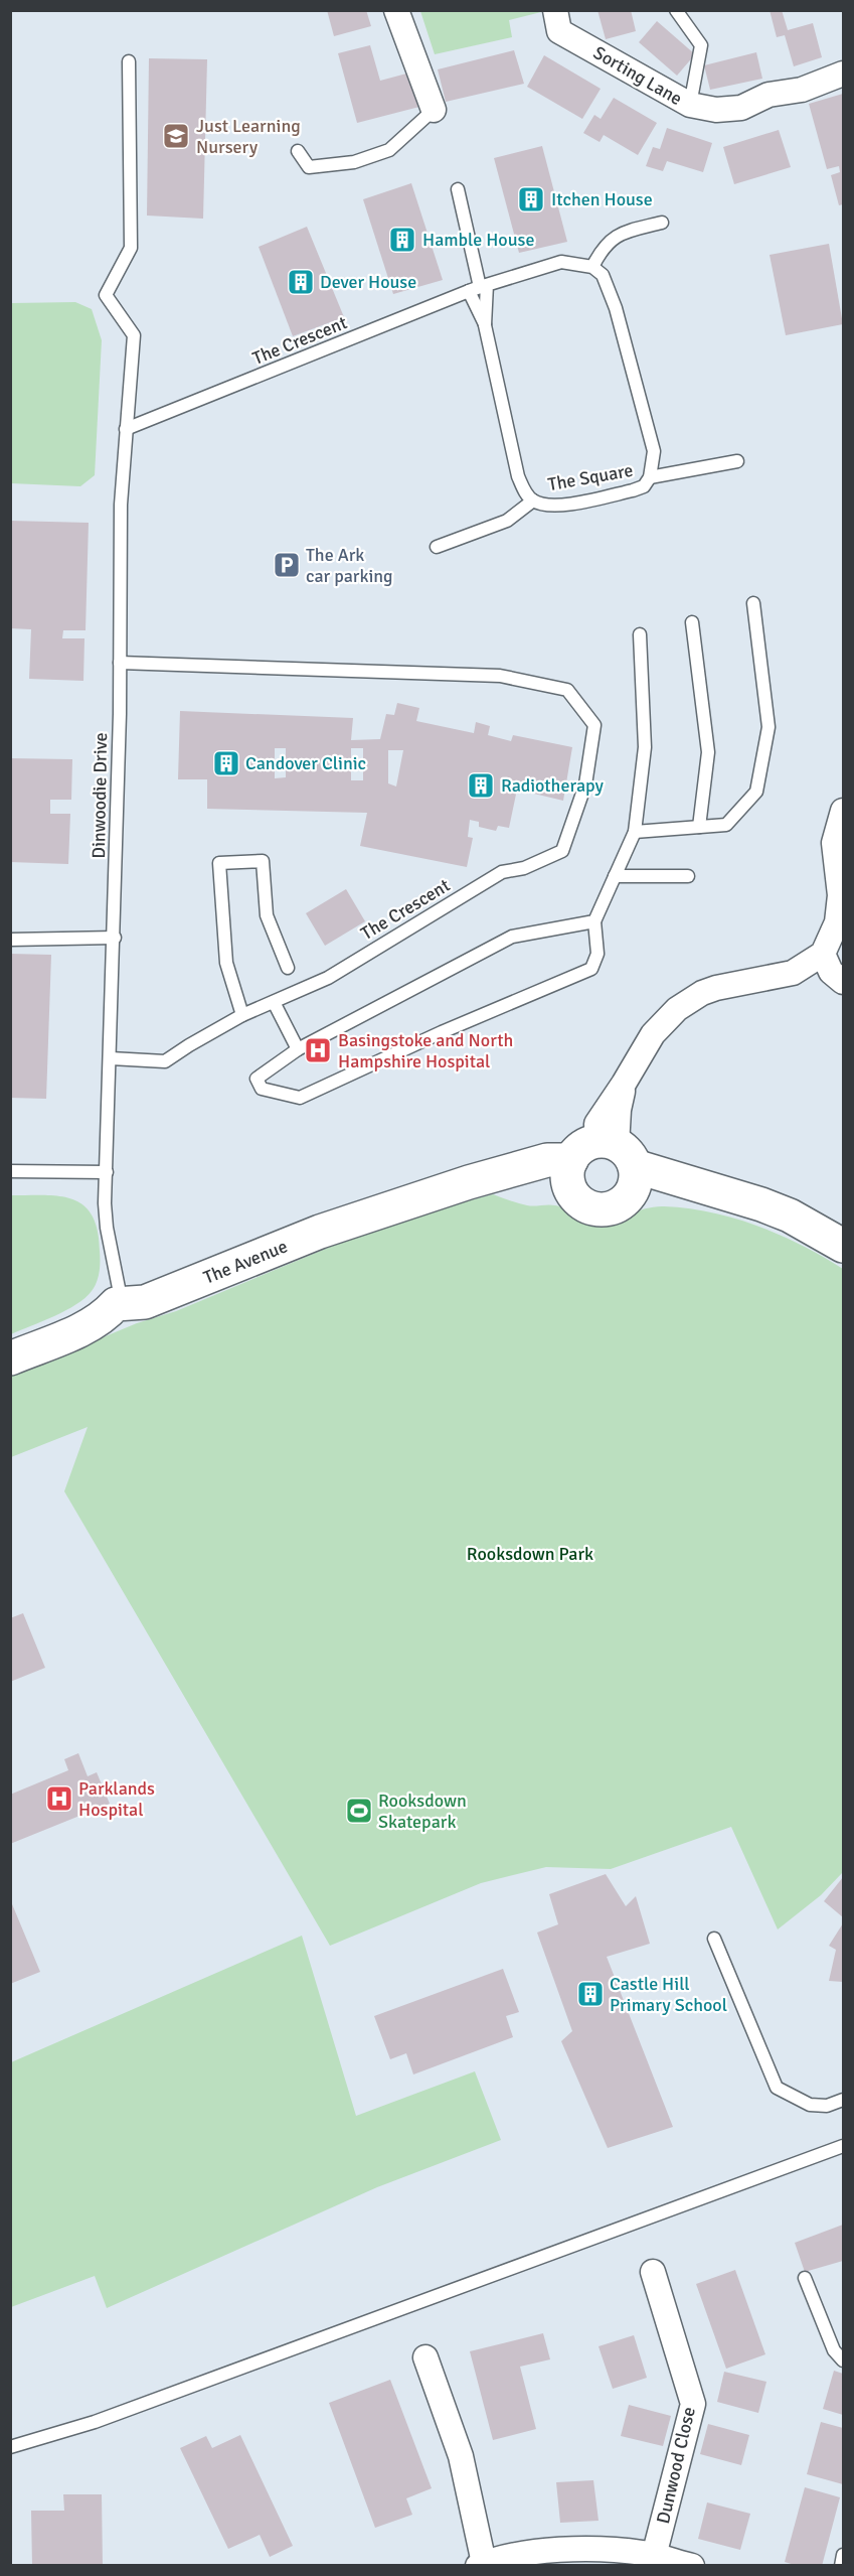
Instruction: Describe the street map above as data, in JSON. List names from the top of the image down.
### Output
{
  "streets": {
    "street": ["Sorting Lane", "The Avenue", "Dunwood Close"],
    "lane": ["The Crescent", "The Square", "Dinwoodie Drive"]
  },
  "crossings": [
    ["The Crescent", "The Square"],
    ["The Crescent", "Dinwoodie Drive"],
    ["Dinwoodie Drive", "The Avenue"]
  ],
  "parks": ["Rooksdown Park"],
  "places": {
    "school or university": ["Just Learning Nursery"],
    "building": [
      "Itchen House",
      "Hamble House",
      "Dever House",
      "Candover Clinic",
      "Radiotherapy",
      "Castle Hill Primary School"
    ],
    "parking": ["The Ark car parking"],
    "hospital": ["Basingstoke and North Hampshire Hospital", "Parklands Hospital"],
    "sports": ["Rooksdown Skatepark"]
  }
}
